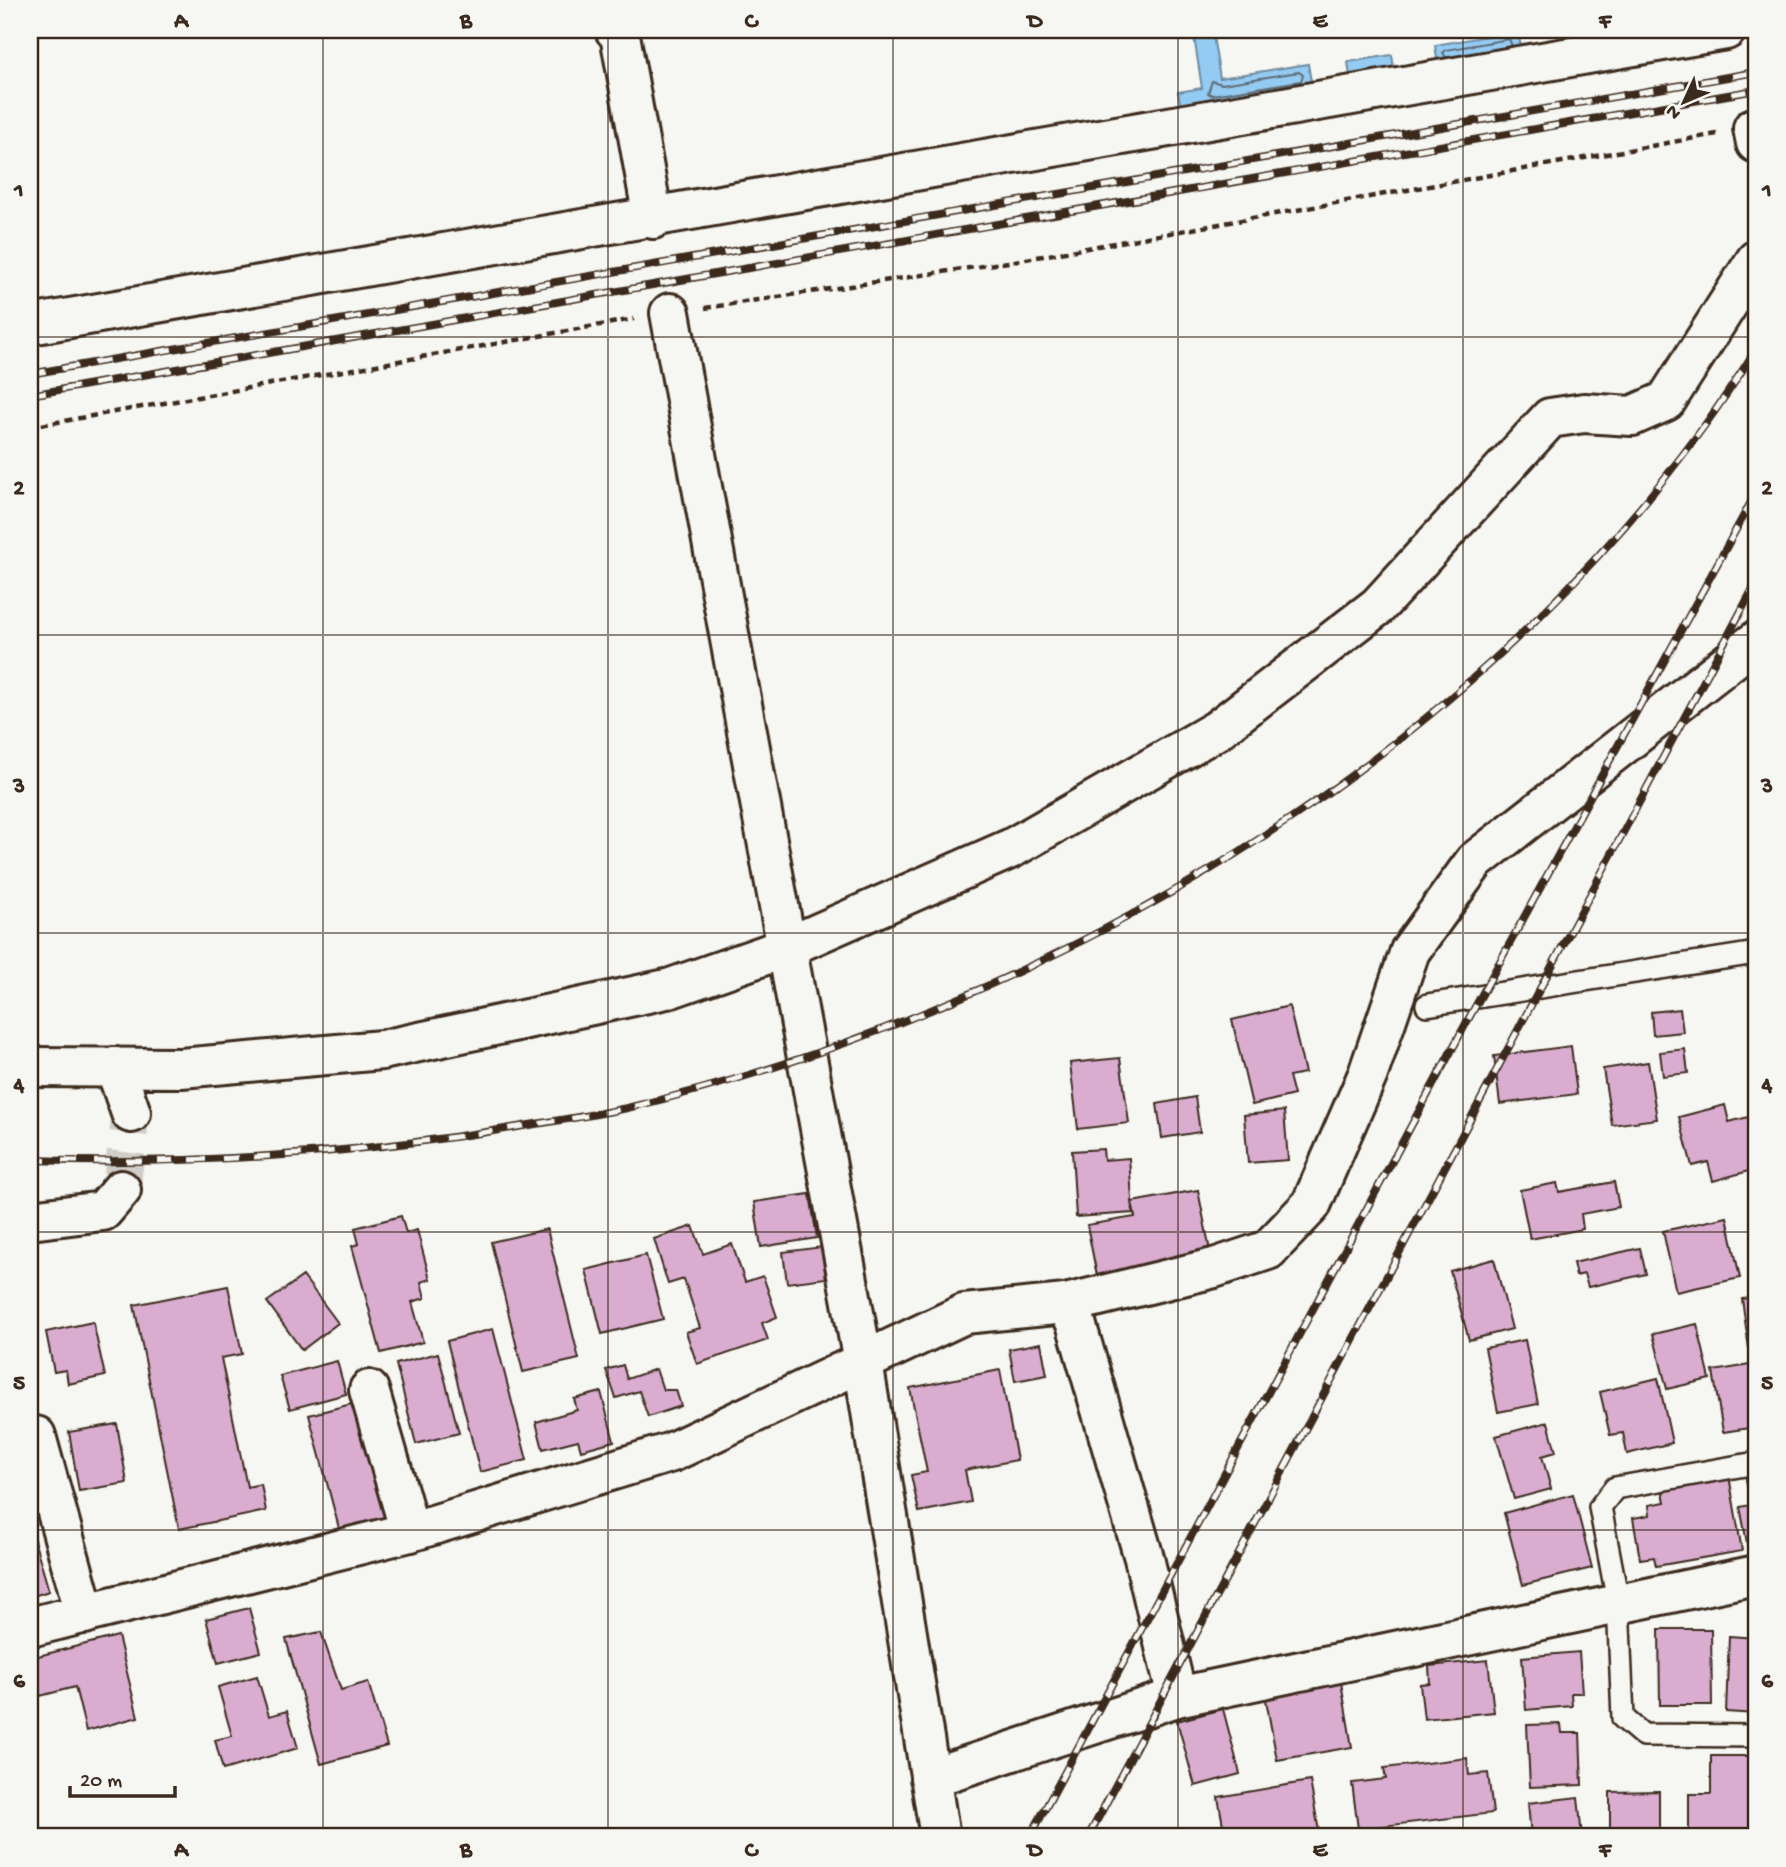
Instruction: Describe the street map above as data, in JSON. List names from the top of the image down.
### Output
{
  "scale_bar": "20 m",
  "north": "bottom left",
  "grid": {
    "columns": [
      "A",
      "B",
      "C",
      "D",
      "E",
      "F"
    ],
    "rows": [
      "1",
      "2",
      "3",
      "4",
      "5",
      "6"
    ]
  }
}
